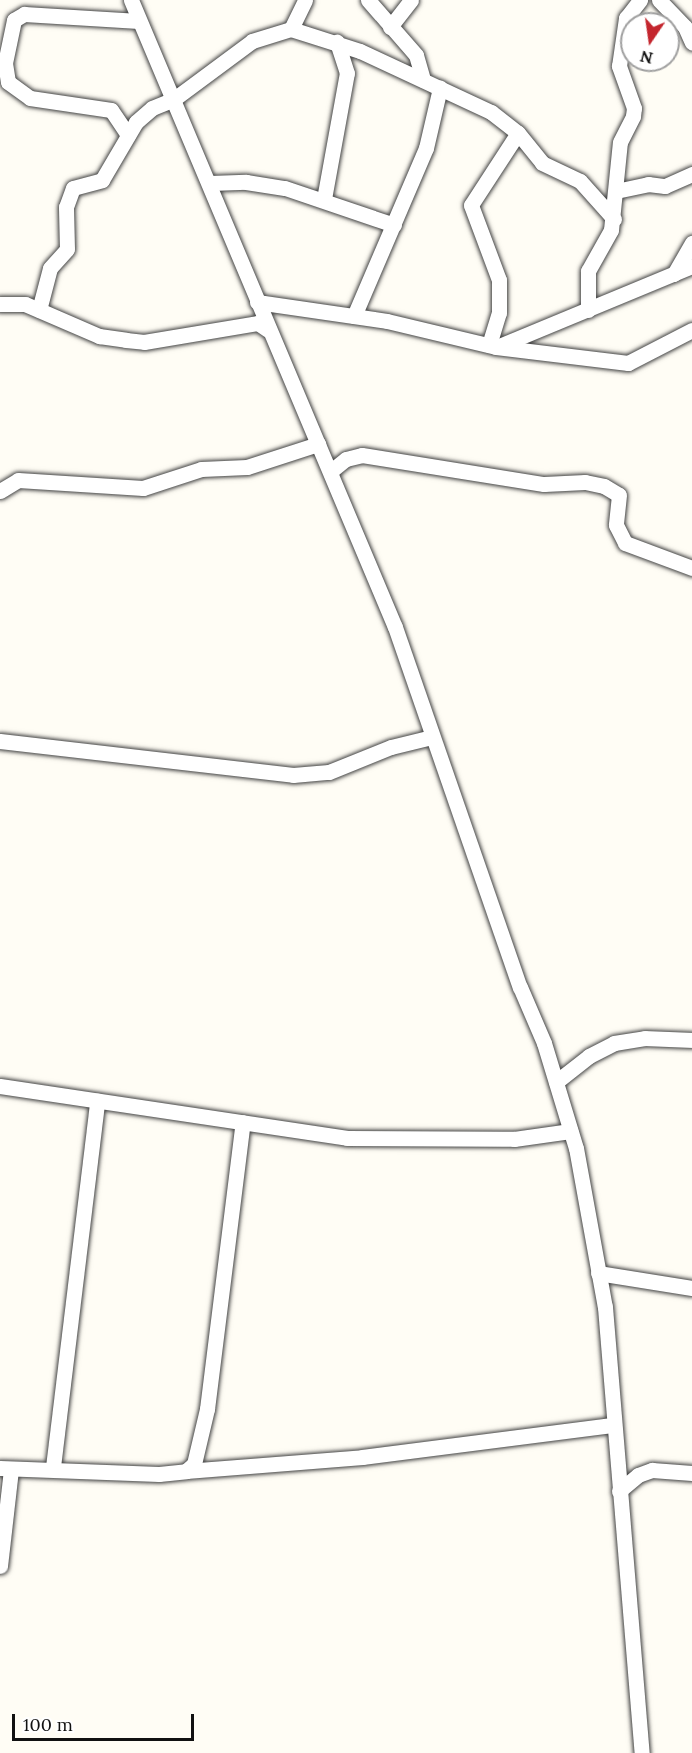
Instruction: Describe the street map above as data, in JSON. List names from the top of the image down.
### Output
{
  "scale_bar": "100 m",
  "north": "bottom"
}
